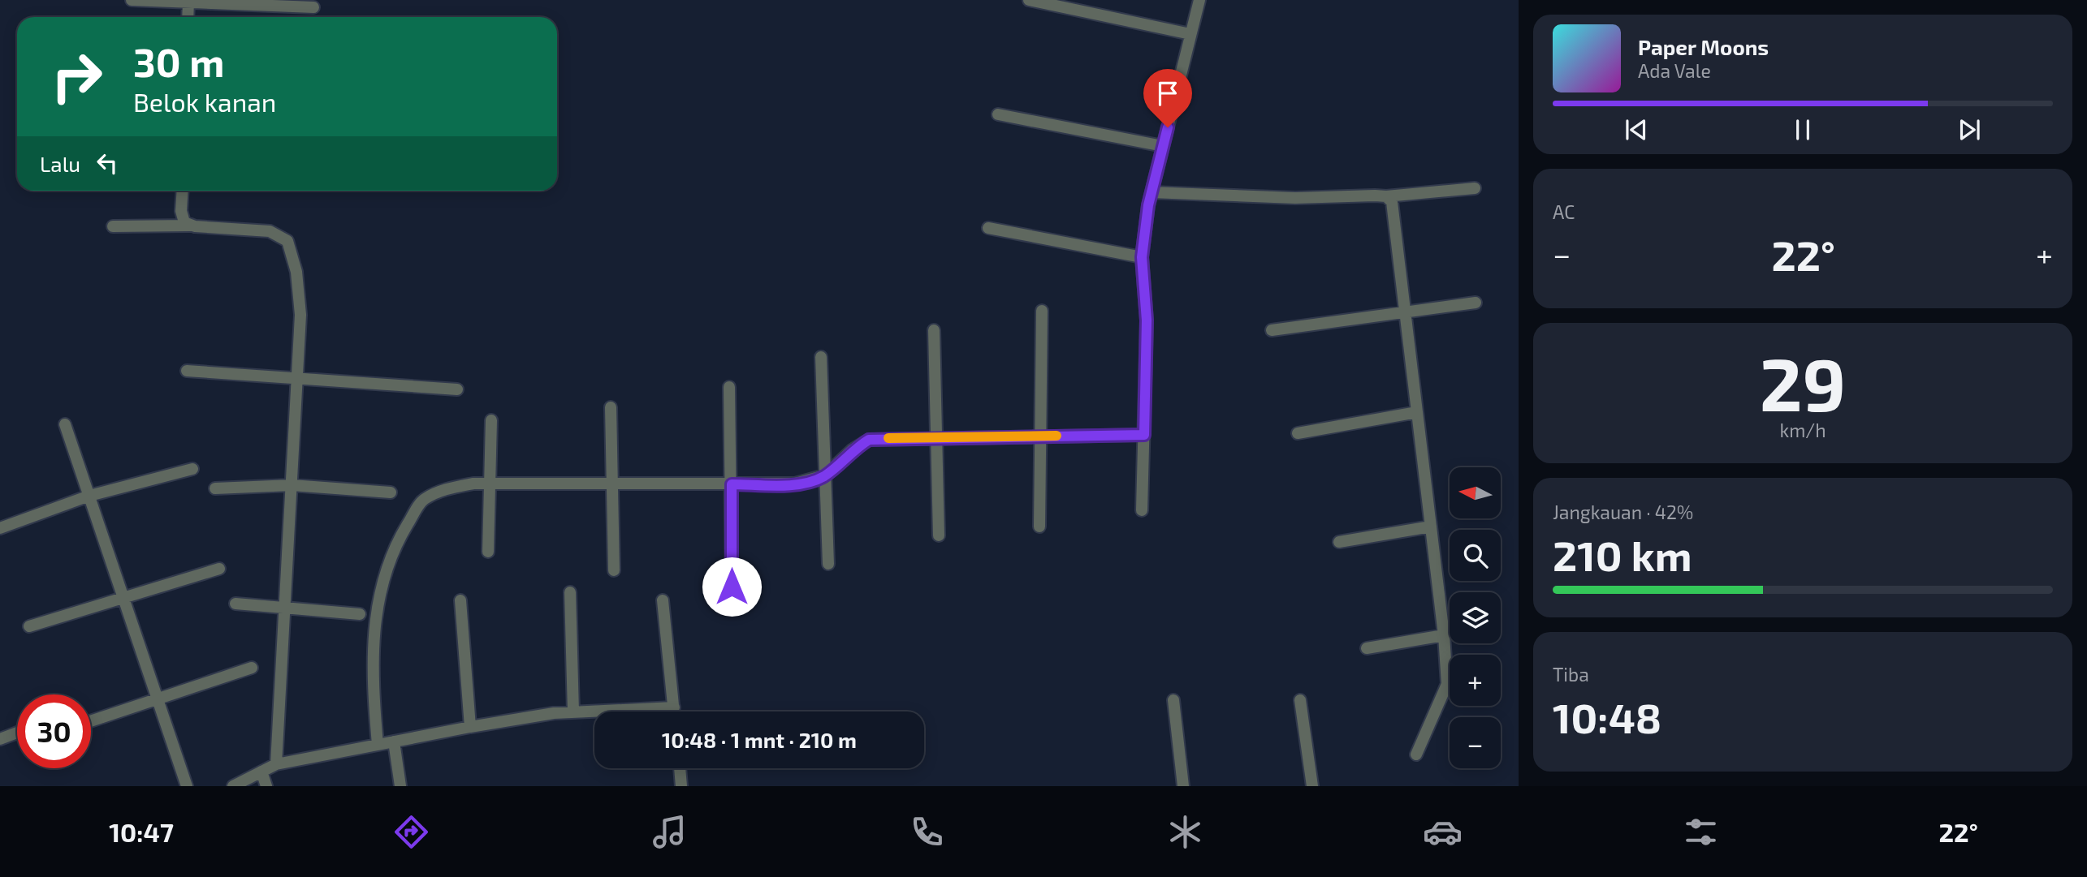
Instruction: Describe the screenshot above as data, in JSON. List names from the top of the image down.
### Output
{
  "north": "left",
  "page": {
    "turn": ["30 m", "Belok kanan"],
    "song": ["Paper Moons", "Ada Vale"],
    "then": "Lalu",
    "tile": [
      "AC",
      ["29", "km/h"],
      ["Jangkauan · 42%", "210 km"],
      ["Tiba", "10:48"]
    ],
    "heat": ["−", "22°", "+"],
    "map_buttons": ["+", "−"],
    "limit": "30",
    "trip": "10:48 · 1 mnt · 210 m",
    "tabs": ["10:47", "22°"]
  }
}
